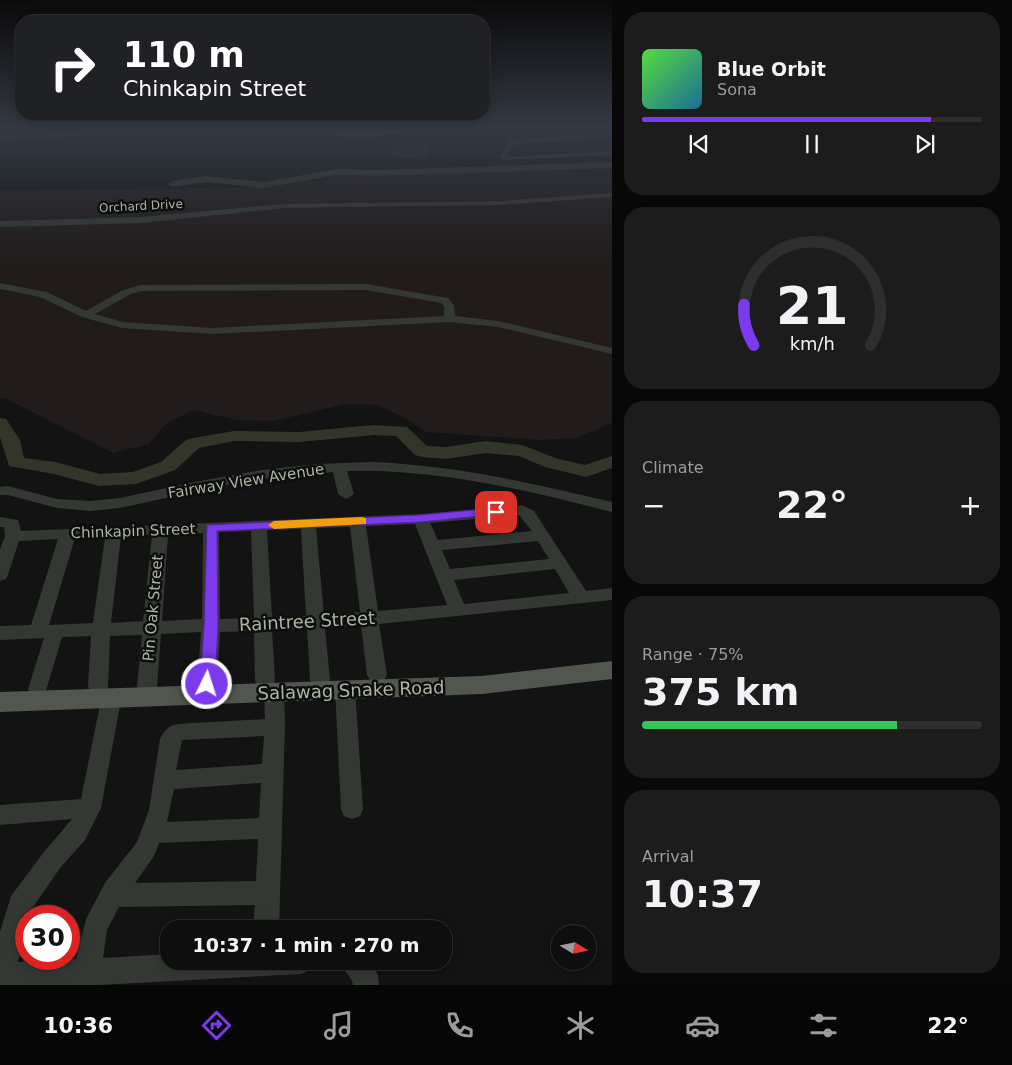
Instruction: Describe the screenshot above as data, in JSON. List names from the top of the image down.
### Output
{
  "streets": {
    "main road": ["Salawag Snake Road"],
    "street": [
      "Orchard Drive",
      "Fairway View Avenue",
      "Chinkapin Street",
      "Pin Oak Street",
      "Raintree Street"
    ]
  },
  "crossings": [
    ["Chinkapin Street", "Pin Oak Street"],
    ["Pin Oak Street", "Raintree Street"]
  ],
  "north": "right",
  "page": {
    "turn": ["110 m", "Chinkapin Street"],
    "song": ["Blue Orbit", "Sona"],
    "tile": [
      "Climate",
      ["Range · 75%", "375 km"],
      ["Arrival", "10:37"]
    ],
    "heat": ["−", "22°", "+"],
    "limit": "30",
    "trip": "10:37 · 1 min · 270 m",
    "tabs": ["10:36", "22°"],
    "gauge": ["21", "km/h"]
  }
}
